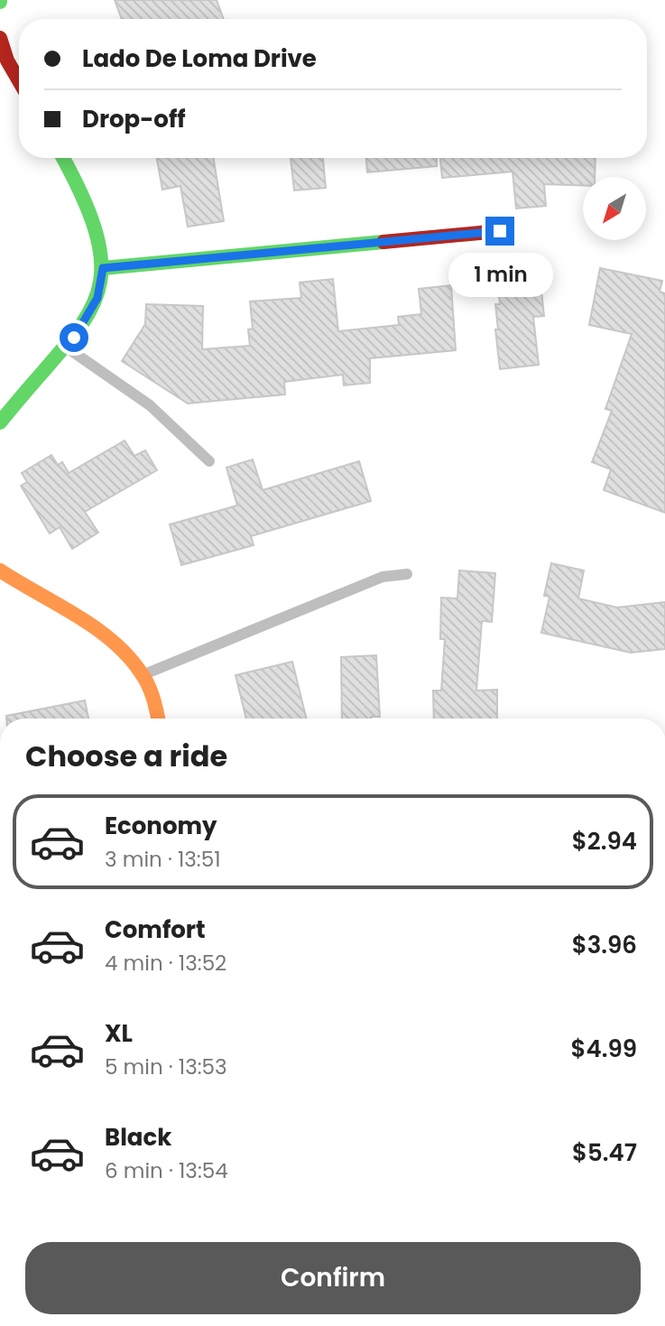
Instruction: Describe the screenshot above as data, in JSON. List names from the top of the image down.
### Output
{
  "north": "bottom left",
  "page": {
    "banner": ["Lado De Loma Drive", "Drop-off"],
    "bubble": "1 min",
    "heading": "Choose a ride",
    "list": [
      {
        "name": "Economy",
        "note": "3 min · 13:51",
        "value": "$2.94"
      },
      {
        "name": "Comfort",
        "note": "4 min · 13:52",
        "value": "$3.96"
      },
      {
        "name": "XL",
        "note": "5 min · 13:53",
        "value": "$4.99"
      },
      {
        "name": "Black",
        "note": "6 min · 13:54",
        "value": "$5.47"
      }
    ],
    "buttons": "Confirm"
  }
}
